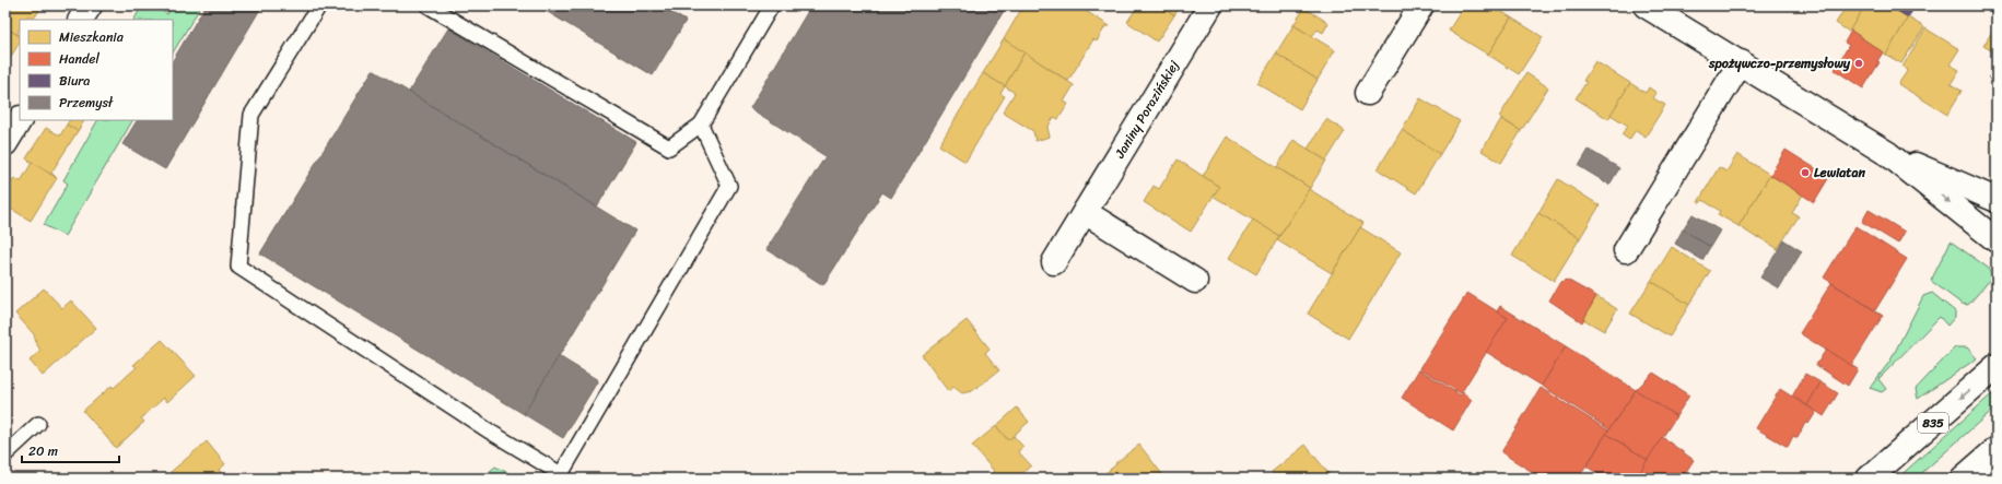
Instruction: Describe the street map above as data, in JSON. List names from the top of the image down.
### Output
{
  "streets": {
    "street": ["Janiny Porazińskiej", "835"]
  },
  "places": ["spożywczo-przemysłowy", "Lewiatan"],
  "legend": [
    "Mieszkania",
    "Handel",
    "Biura",
    "Przemysł"
  ],
  "scale_bar": "20 m"
}
